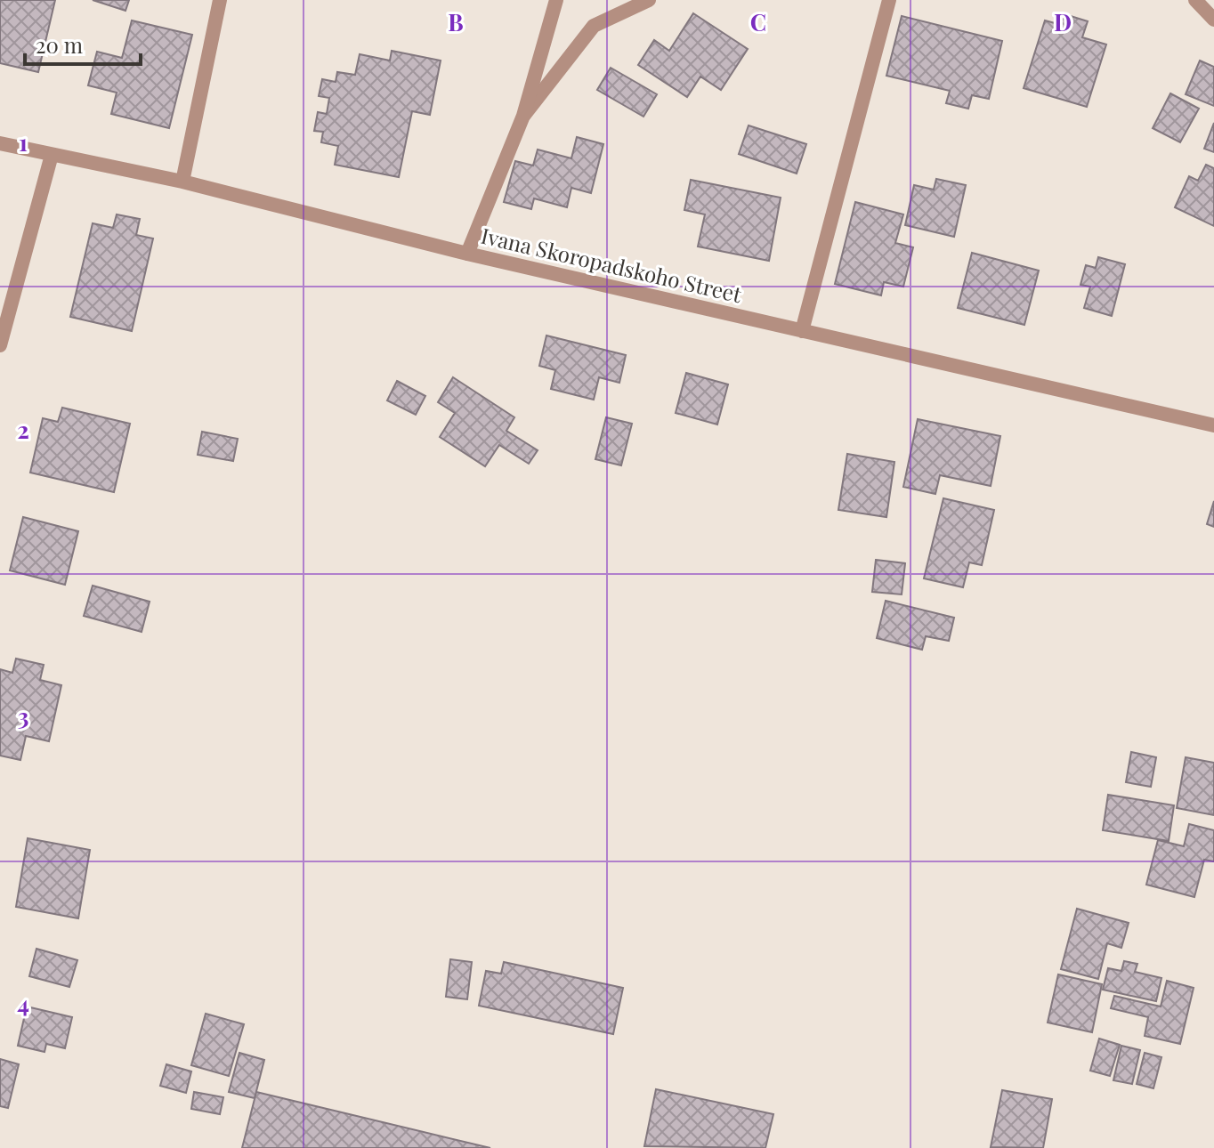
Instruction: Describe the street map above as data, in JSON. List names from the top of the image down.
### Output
{
  "streets": {
    "street": ["Ivana Skoropadskoho Street"]
  },
  "scale_bar": "20 m",
  "grid": {
    "columns": ["B", "C", "D"],
    "rows": [
      "1",
      "2",
      "3",
      "4"
    ]
  }
}
